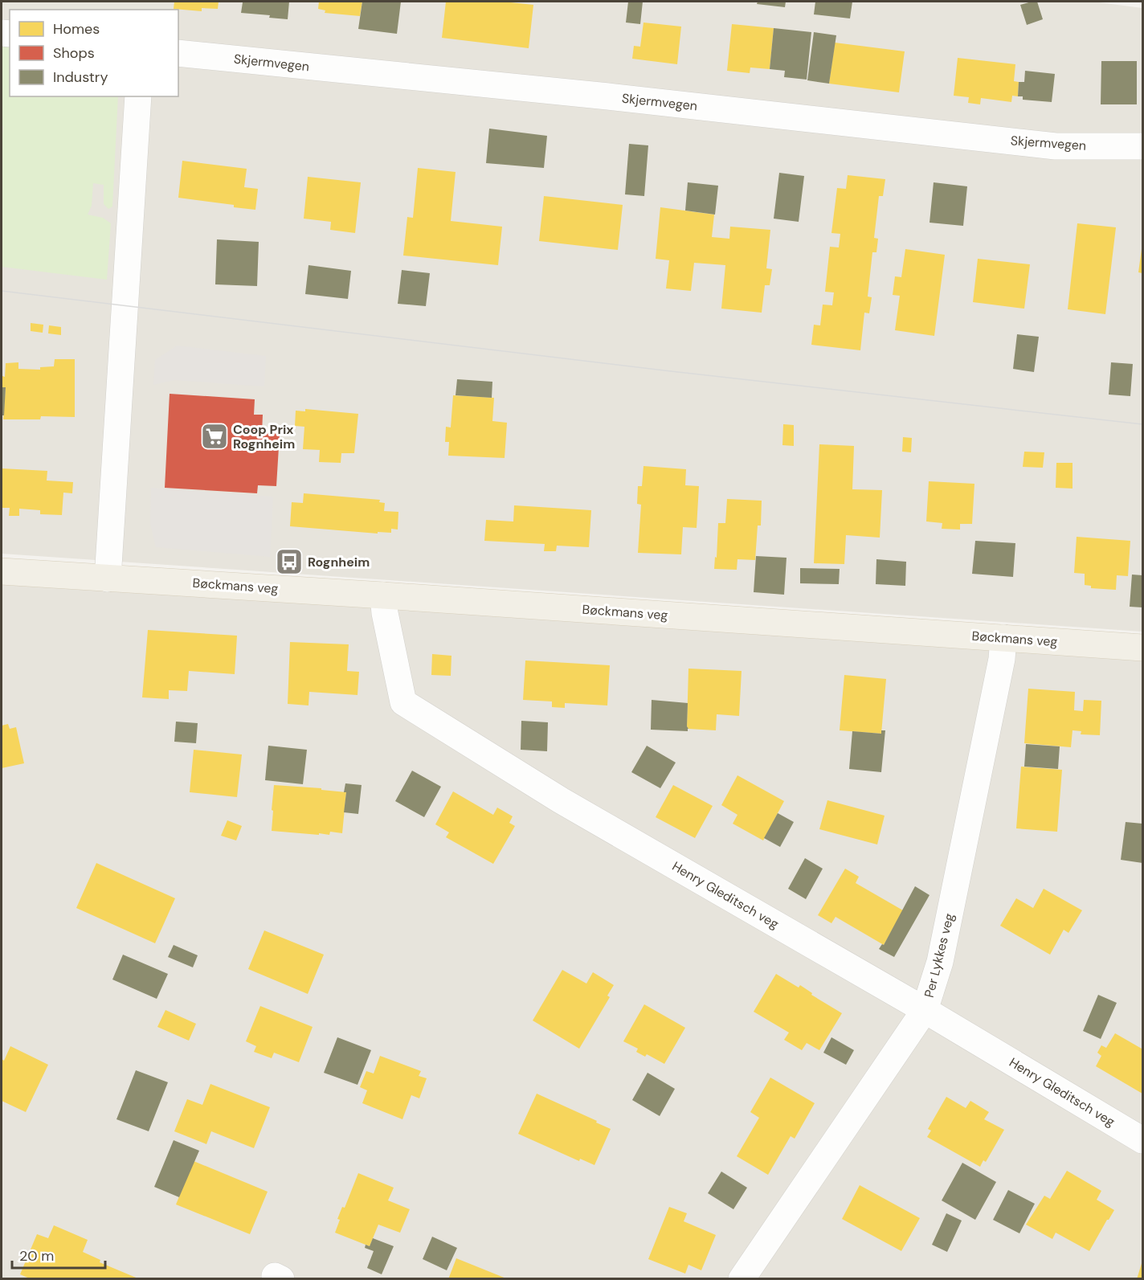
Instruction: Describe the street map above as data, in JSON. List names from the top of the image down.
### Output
{
  "streets": {
    "main road": ["Bøckmans veg"],
    "street": ["Skjermvegen", "Henry Gleditsch veg", "Per Lykkes veg"]
  },
  "crossings": [
    ["Bøckmans veg", "Henry Gleditsch veg"],
    ["Bøckmans veg", "Per Lykkes veg"],
    ["Henry Gleditsch veg", "Per Lykkes veg"]
  ],
  "places": {
    "supermarket": ["Coop Prix Rognheim"],
    "bus stop": ["Rognheim"]
  },
  "legend": ["Homes", "Shops", "Industry"],
  "scale_bar": "20 m"
}
